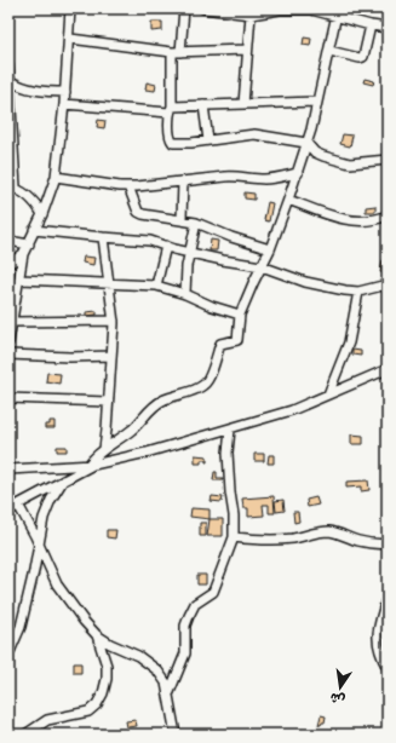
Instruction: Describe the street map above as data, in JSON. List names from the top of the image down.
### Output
{
  "north": "bottom"
}
